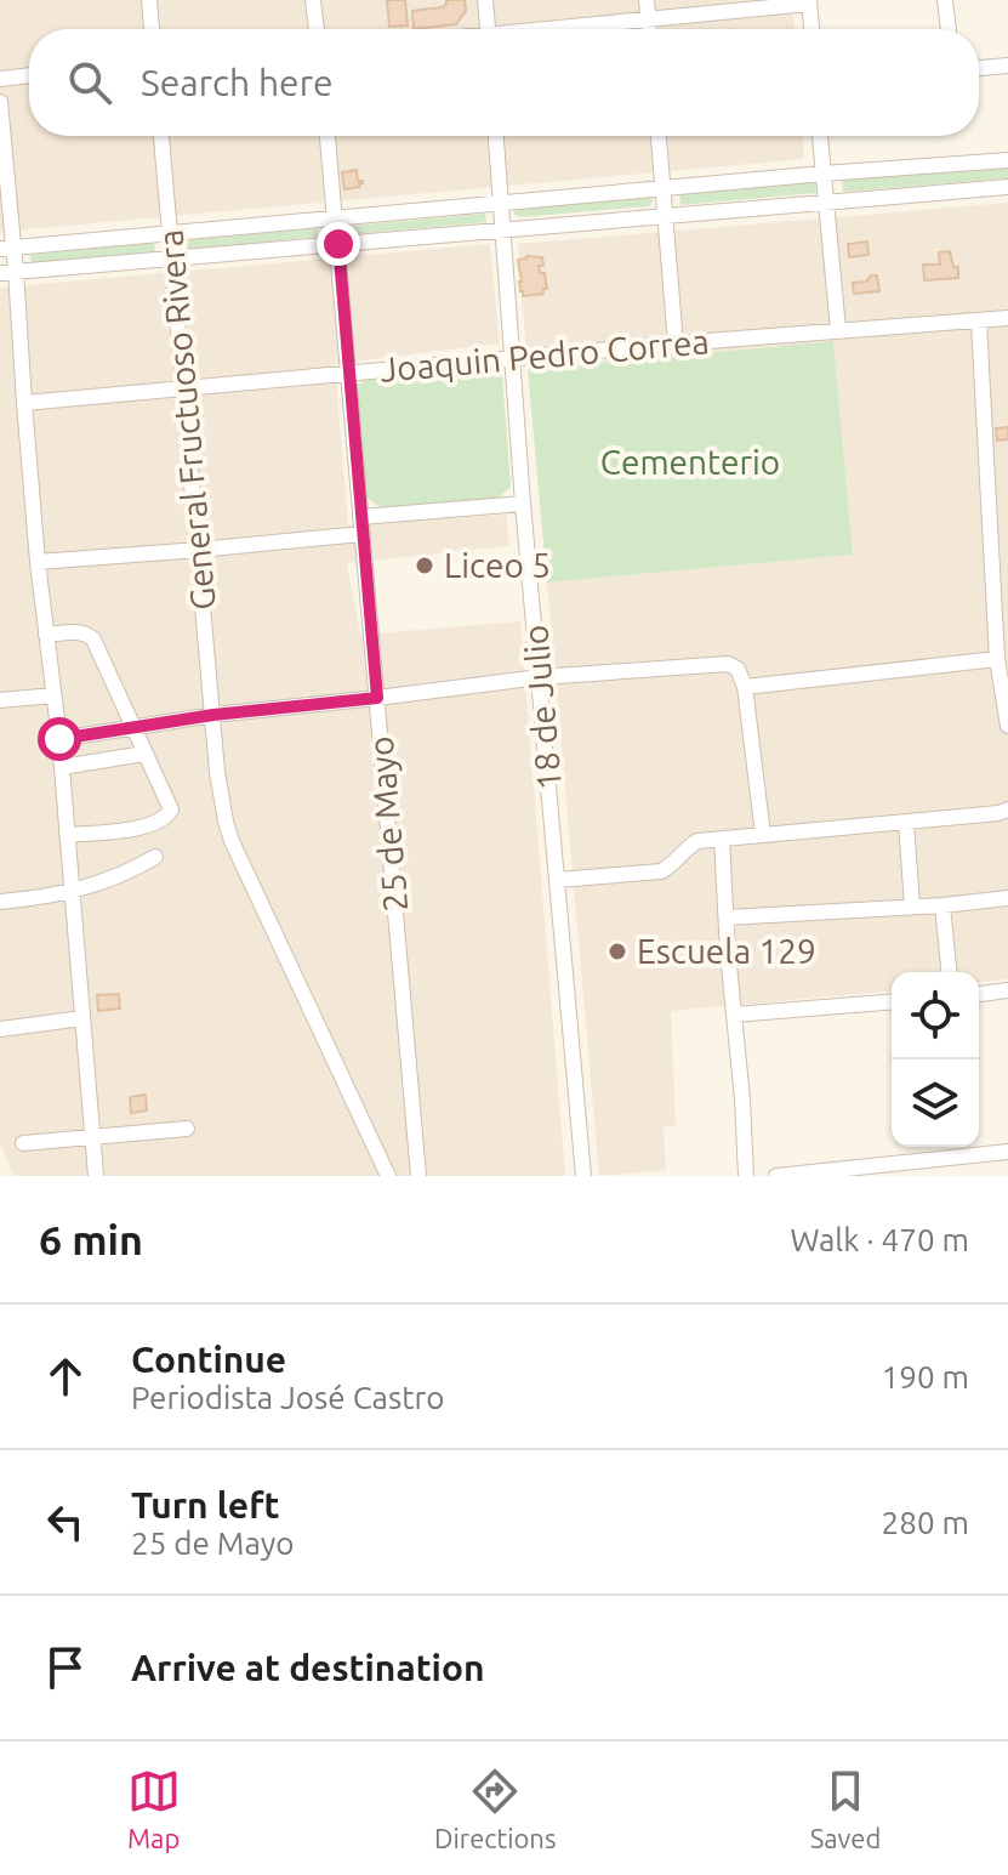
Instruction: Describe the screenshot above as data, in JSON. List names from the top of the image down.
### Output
{
  "streets": {
    "street": [
      "Joaquin Pedro Correa",
      "General Fructuoso Rivera",
      "18 de Julio",
      "25 de Mayo"
    ]
  },
  "crossings": [
    ["Joaquin Pedro Correa", "General Fructuoso Rivera"],
    ["Joaquin Pedro Correa", "18 de Julio"],
    ["Joaquin Pedro Correa", "25 de Mayo"]
  ],
  "parks": ["Cementerio"],
  "places": ["Liceo 5", "Escuela 129"],
  "page": {
    "search": "Search here",
    "heading": ["6 min", "Walk · 470 m"],
    "list": [
      ["Continue", "Periodista José Castro", "190 m"],
      ["Turn left", "25 de Mayo", "280 m"],
      "Arrive at destination"
    ],
    "nav": ["Map", "Directions", "Saved"]
  }
}
